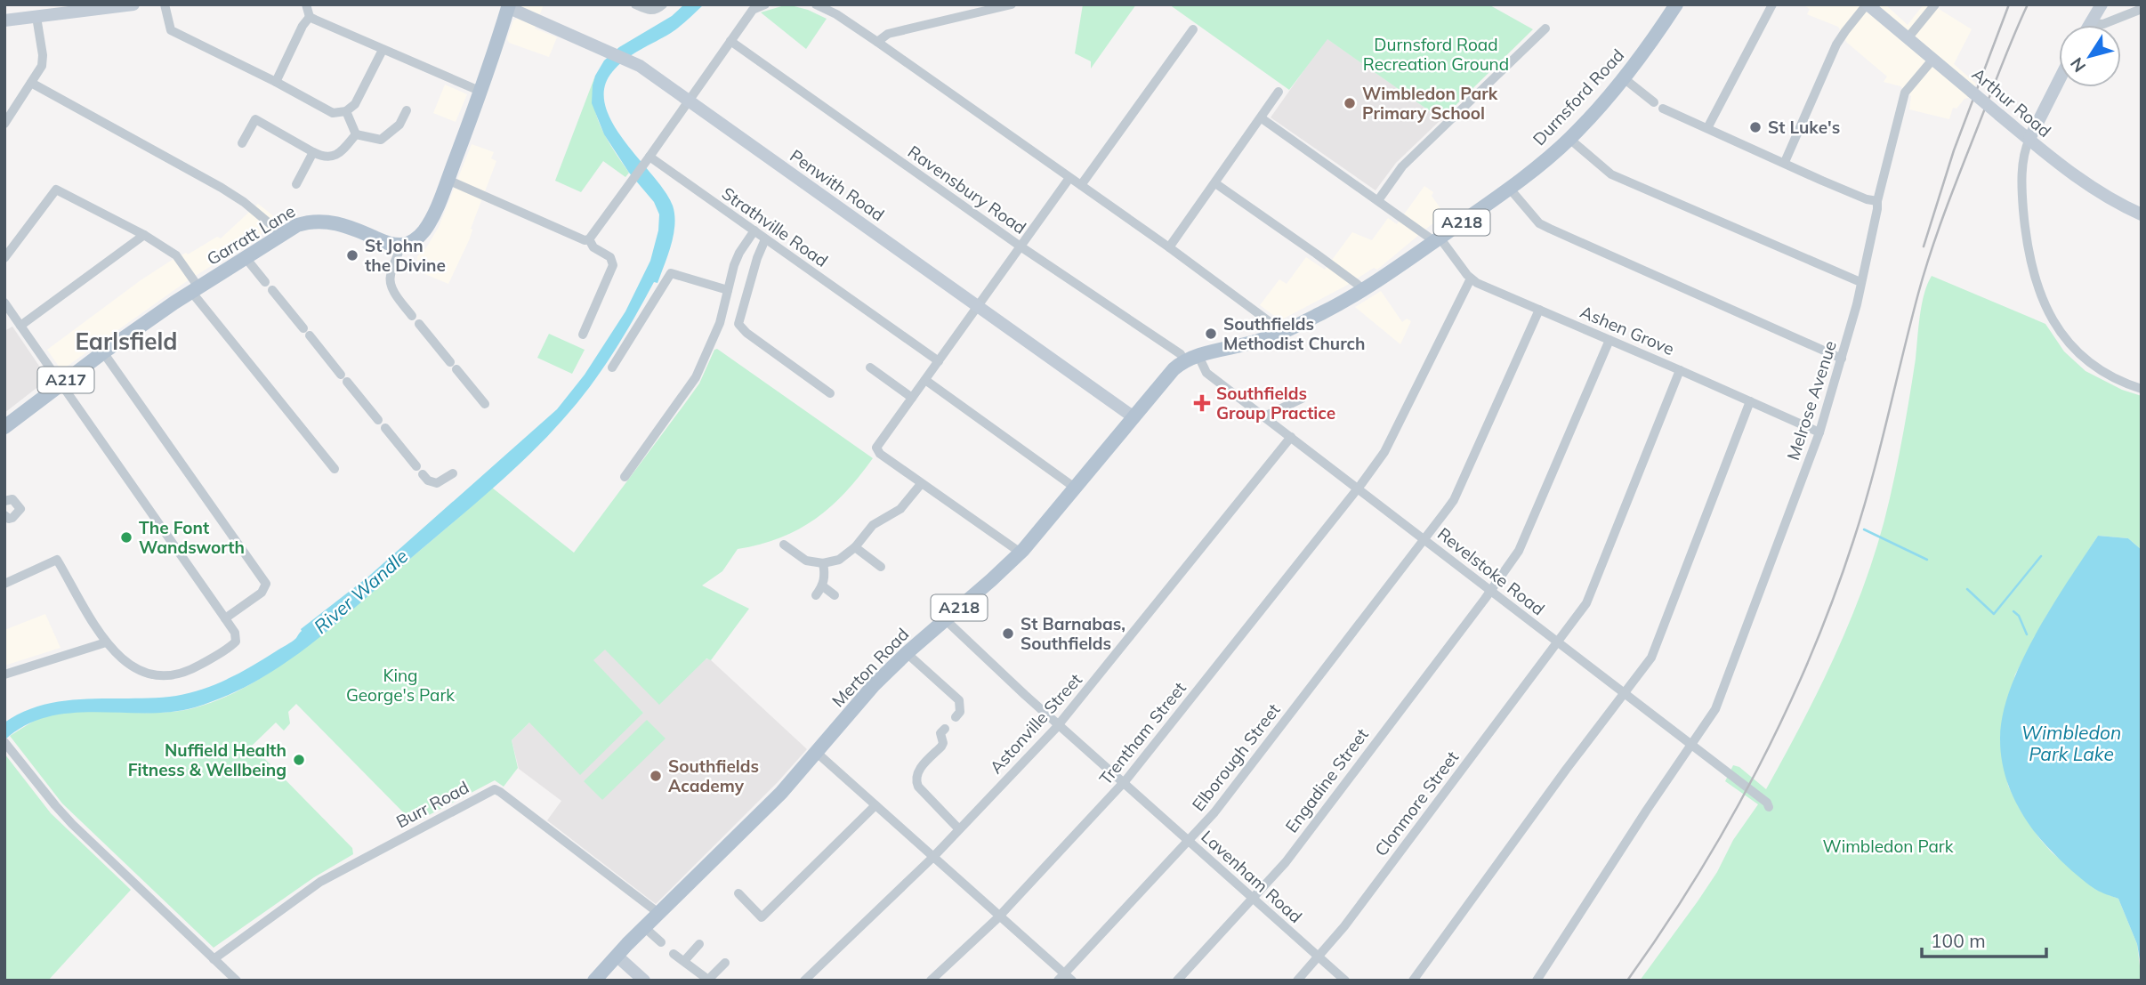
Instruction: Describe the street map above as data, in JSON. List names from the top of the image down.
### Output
{
  "streets": {
    "main road": [
      "Durnsford Road",
      "A218",
      "Garratt Lane",
      "A217",
      "Merton Road"
    ],
    "street": [
      "Arthur Road",
      "Penwith Road",
      "Ravensbury Road",
      "Strathville Road",
      "Ashen Grove",
      "Melrose Avenue",
      "Revelstoke Road",
      "Astonville Street",
      "Trentham Street",
      "Elborough Street",
      "Engadine Street",
      "Clonmore Street",
      "Burr Road",
      "Lavenham Road"
    ]
  },
  "crossings": [
    ["Durnsford Road", "Ashen Grove"],
    ["Durnsford Road", "Revelstoke Road"],
    ["Durnsford Road", "Merton Road"],
    ["Arthur Road", "Melrose Avenue"],
    ["Penwith Road", "Merton Road"],
    ["Ravensbury Road", "Merton Road"],
    ["Ashen Grove", "Melrose Avenue"],
    ["Ashen Grove", "Trentham Street"],
    ["Ashen Grove", "Elborough Street"],
    ["Ashen Grove", "Engadine Street"],
    ["Ashen Grove", "Clonmore Street"],
    ["Melrose Avenue", "Revelstoke Road"],
    ["Revelstoke Road", "Merton Road"],
    ["Revelstoke Road", "Astonville Street"],
    ["Revelstoke Road", "Trentham Street"],
    ["Revelstoke Road", "Elborough Street"],
    ["Revelstoke Road", "Engadine Street"],
    ["Revelstoke Road", "Clonmore Street"],
    ["Merton Road", "Burr Road"],
    ["Merton Road", "Lavenham Road"],
    ["Astonville Street", "Lavenham Road"],
    ["Trentham Street", "Lavenham Road"],
    ["Elborough Street", "Lavenham Road"],
    ["Engadine Street", "Lavenham Road"],
    ["Clonmore Street", "Lavenham Road"]
  ],
  "districts": ["Earlsfield"],
  "water": ["River Wandle", "Wimbledon Park Lake"],
  "parks": ["Durnsford Road Recreation Ground", "King George's Park", "Wimbledon Park"],
  "places": {
    "other": [
      "Wimbledon Park Primary School",
      "St Luke's",
      "St John the Divine",
      "Southfields Methodist Church",
      "The Font Wandsworth",
      "St Barnabas, Southfields",
      "Nuffield Health Fitness & Wellbeing",
      "Southfields Academy"
    ],
    "health": ["Southfields Group Practice"]
  },
  "scale_bar": "100 m",
  "north": "bottom left"
}
